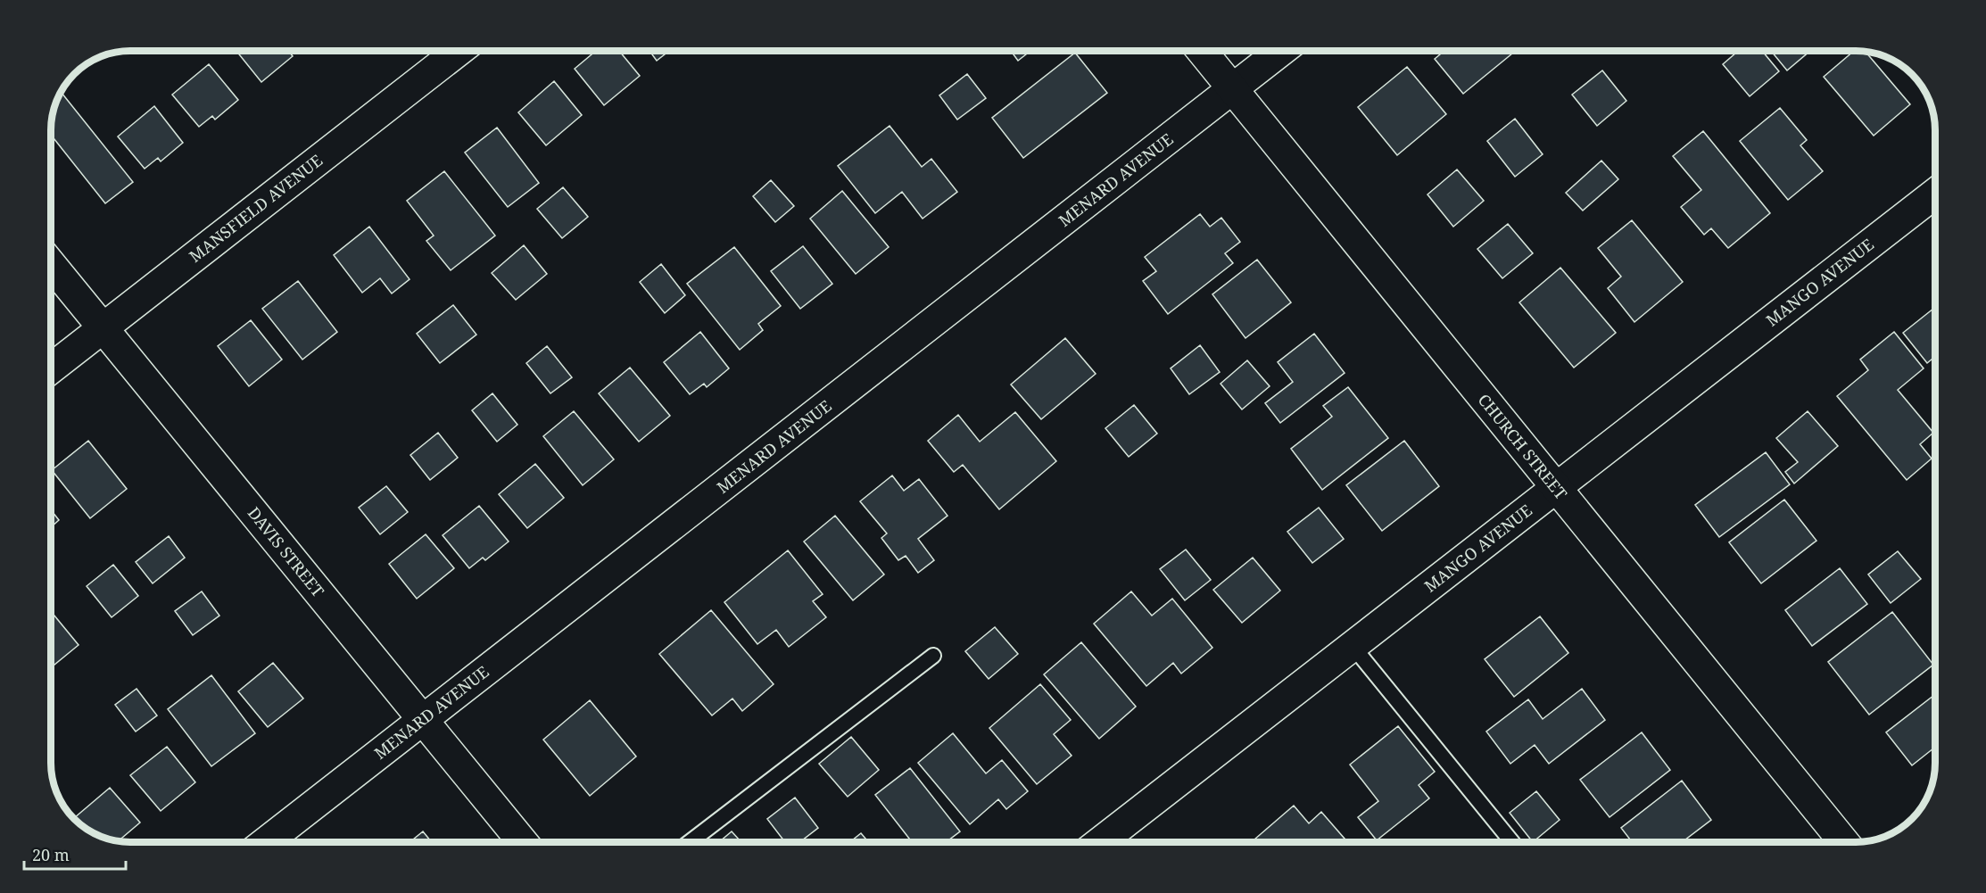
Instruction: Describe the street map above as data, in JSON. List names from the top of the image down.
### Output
{
  "streets": {
    "street": [
      "MENARD AVENUE",
      "MANSFIELD AVENUE",
      "MANGO AVENUE",
      "CHURCH STREET",
      "DAVIS STREET"
    ]
  },
  "crossings": [
    ["MENARD AVENUE", "CHURCH STREET"],
    ["MENARD AVENUE", "DAVIS STREET"],
    ["MANSFIELD AVENUE", "DAVIS STREET"],
    ["MANGO AVENUE", "CHURCH STREET"]
  ],
  "scale_bar": "20 m"
}
